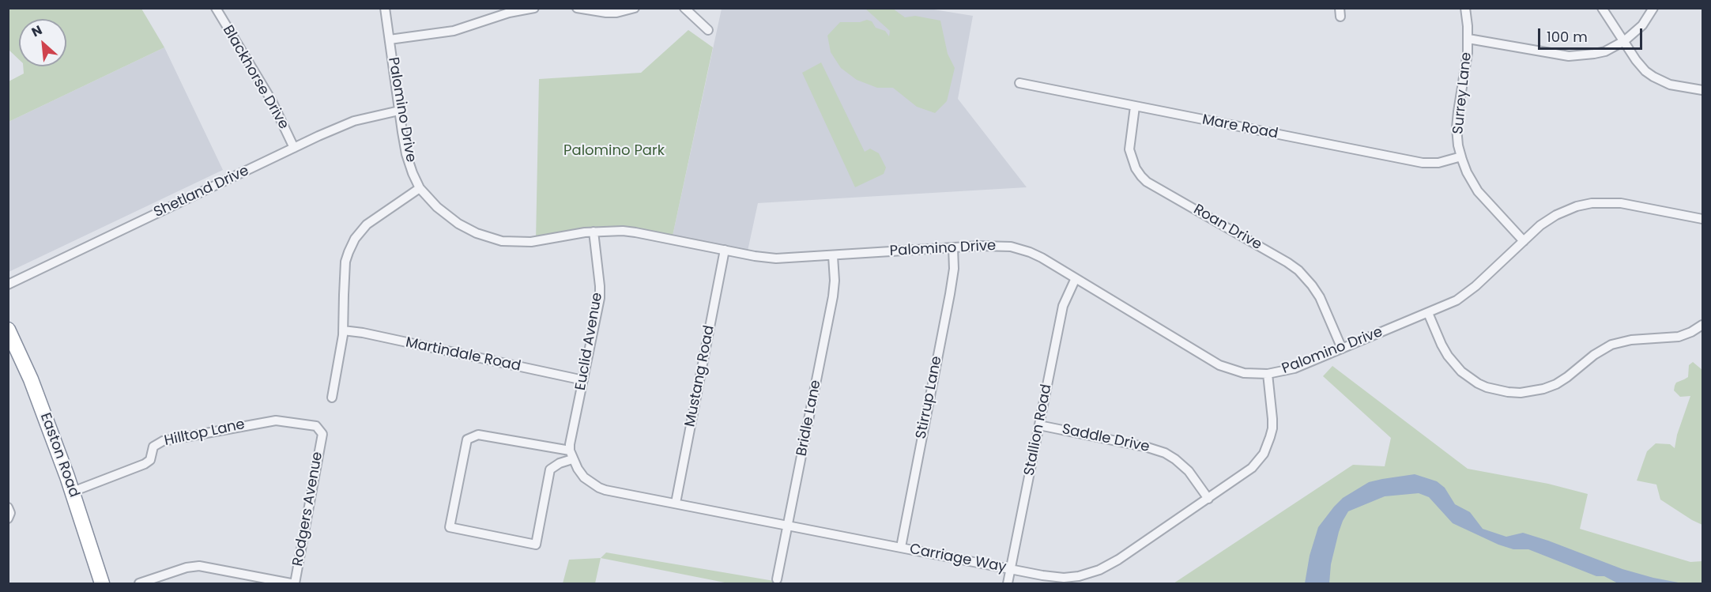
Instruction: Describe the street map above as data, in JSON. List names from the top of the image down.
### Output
{
  "streets": {
    "highway": ["Easton Road"],
    "street": [
      "Blackhorse Drive",
      "Surrey Lane",
      "Palomino Drive",
      "Mare Road",
      "Shetland Drive",
      "Roan Drive",
      "Euclid Avenue",
      "Martindale Road",
      "Mustang Road",
      "Stirrup Lane",
      "Bridle Lane",
      "Stallion Road",
      "Hilltop Lane",
      "Saddle Drive",
      "Rodgers Avenue",
      "Carriage Way"
    ]
  },
  "crossings": [
    ["Blackhorse Drive", "Shetland Drive"],
    ["Surrey Lane", "Palomino Drive"],
    ["Surrey Lane", "Mare Road"],
    ["Palomino Drive", "Shetland Drive"],
    ["Palomino Drive", "Roan Drive"],
    ["Palomino Drive", "Euclid Avenue"],
    ["Palomino Drive", "Mustang Road"],
    ["Palomino Drive", "Stirrup Lane"],
    ["Palomino Drive", "Bridle Lane"],
    ["Palomino Drive", "Stallion Road"],
    ["Palomino Drive", "Carriage Way"],
    ["Mare Road", "Roan Drive"],
    ["Euclid Avenue", "Martindale Road"],
    ["Euclid Avenue", "Carriage Way"],
    ["Mustang Road", "Carriage Way"],
    ["Stirrup Lane", "Carriage Way"],
    ["Bridle Lane", "Carriage Way"],
    ["Stallion Road", "Saddle Drive"],
    ["Stallion Road", "Carriage Way"],
    ["Hilltop Lane", "Easton Road"],
    ["Hilltop Lane", "Rodgers Avenue"],
    ["Saddle Drive", "Carriage Way"]
  ],
  "parks": ["Palomino Park"],
  "scale_bar": "100 m",
  "north": "top left"
}
